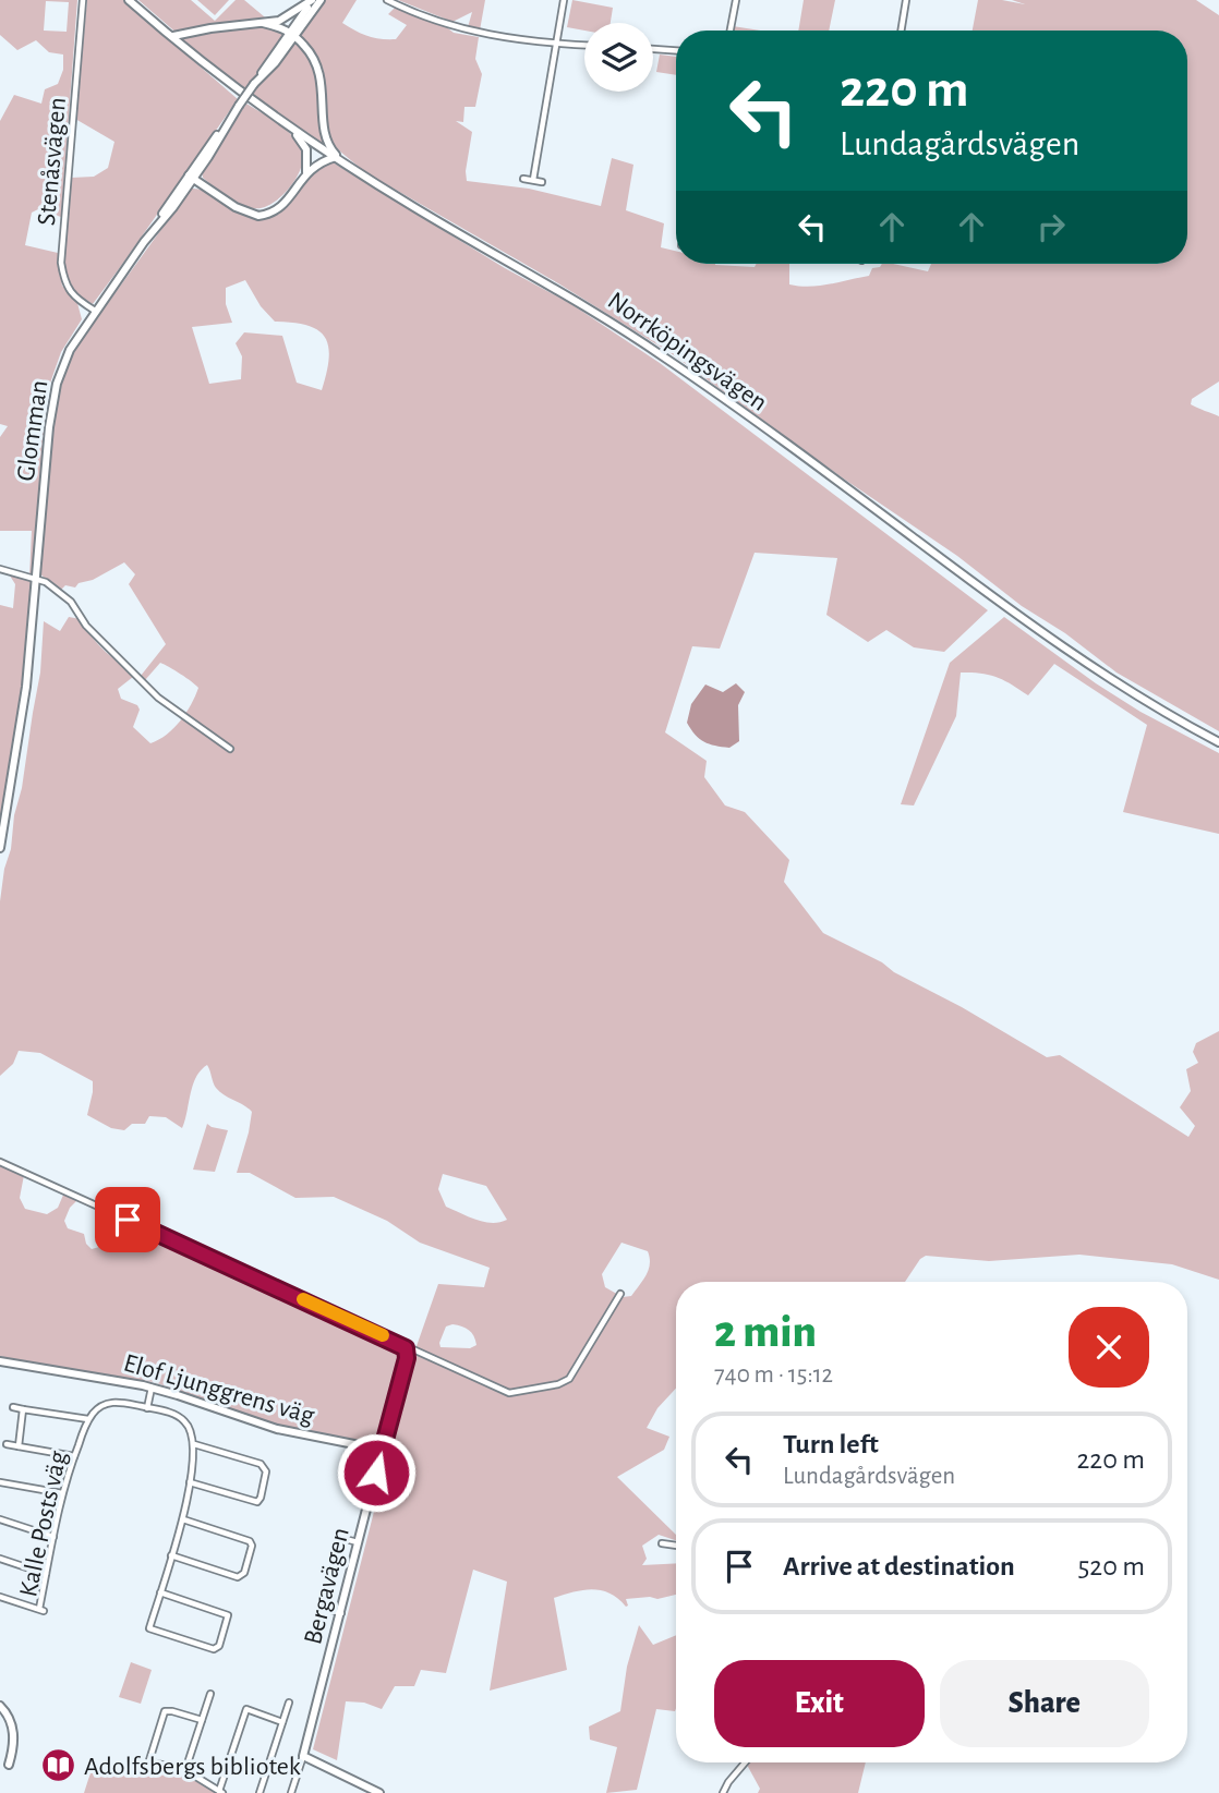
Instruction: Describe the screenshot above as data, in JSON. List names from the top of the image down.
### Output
{
  "streets": {
    "main road": [
      "Norrköpingsvägen",
      "Glomman",
      "Elof Ljunggrens väg",
      "Bergavägen"
    ],
    "street": ["Stenåsvägen", "Kalle Posts väg"]
  },
  "crossings": [
    ["Stenåsvägen", "Glomman"],
    ["Elof Ljunggrens väg", "Bergavägen"]
  ],
  "places": {
    "library": ["Adolfsbergs bibliotek"]
  },
  "page": {
    "turn": ["220 m", "Lundagårdsvägen"],
    "heading": ["2 min", "740 m · 15:12"],
    "list": [
      {
        "name": "Turn left",
        "note": "Lundagårdsvägen",
        "value": "220 m"
      },
      {
        "name": "Arrive at destination",
        "value": "520 m"
      }
    ],
    "buttons": ["Exit", "Share"]
  }
}
